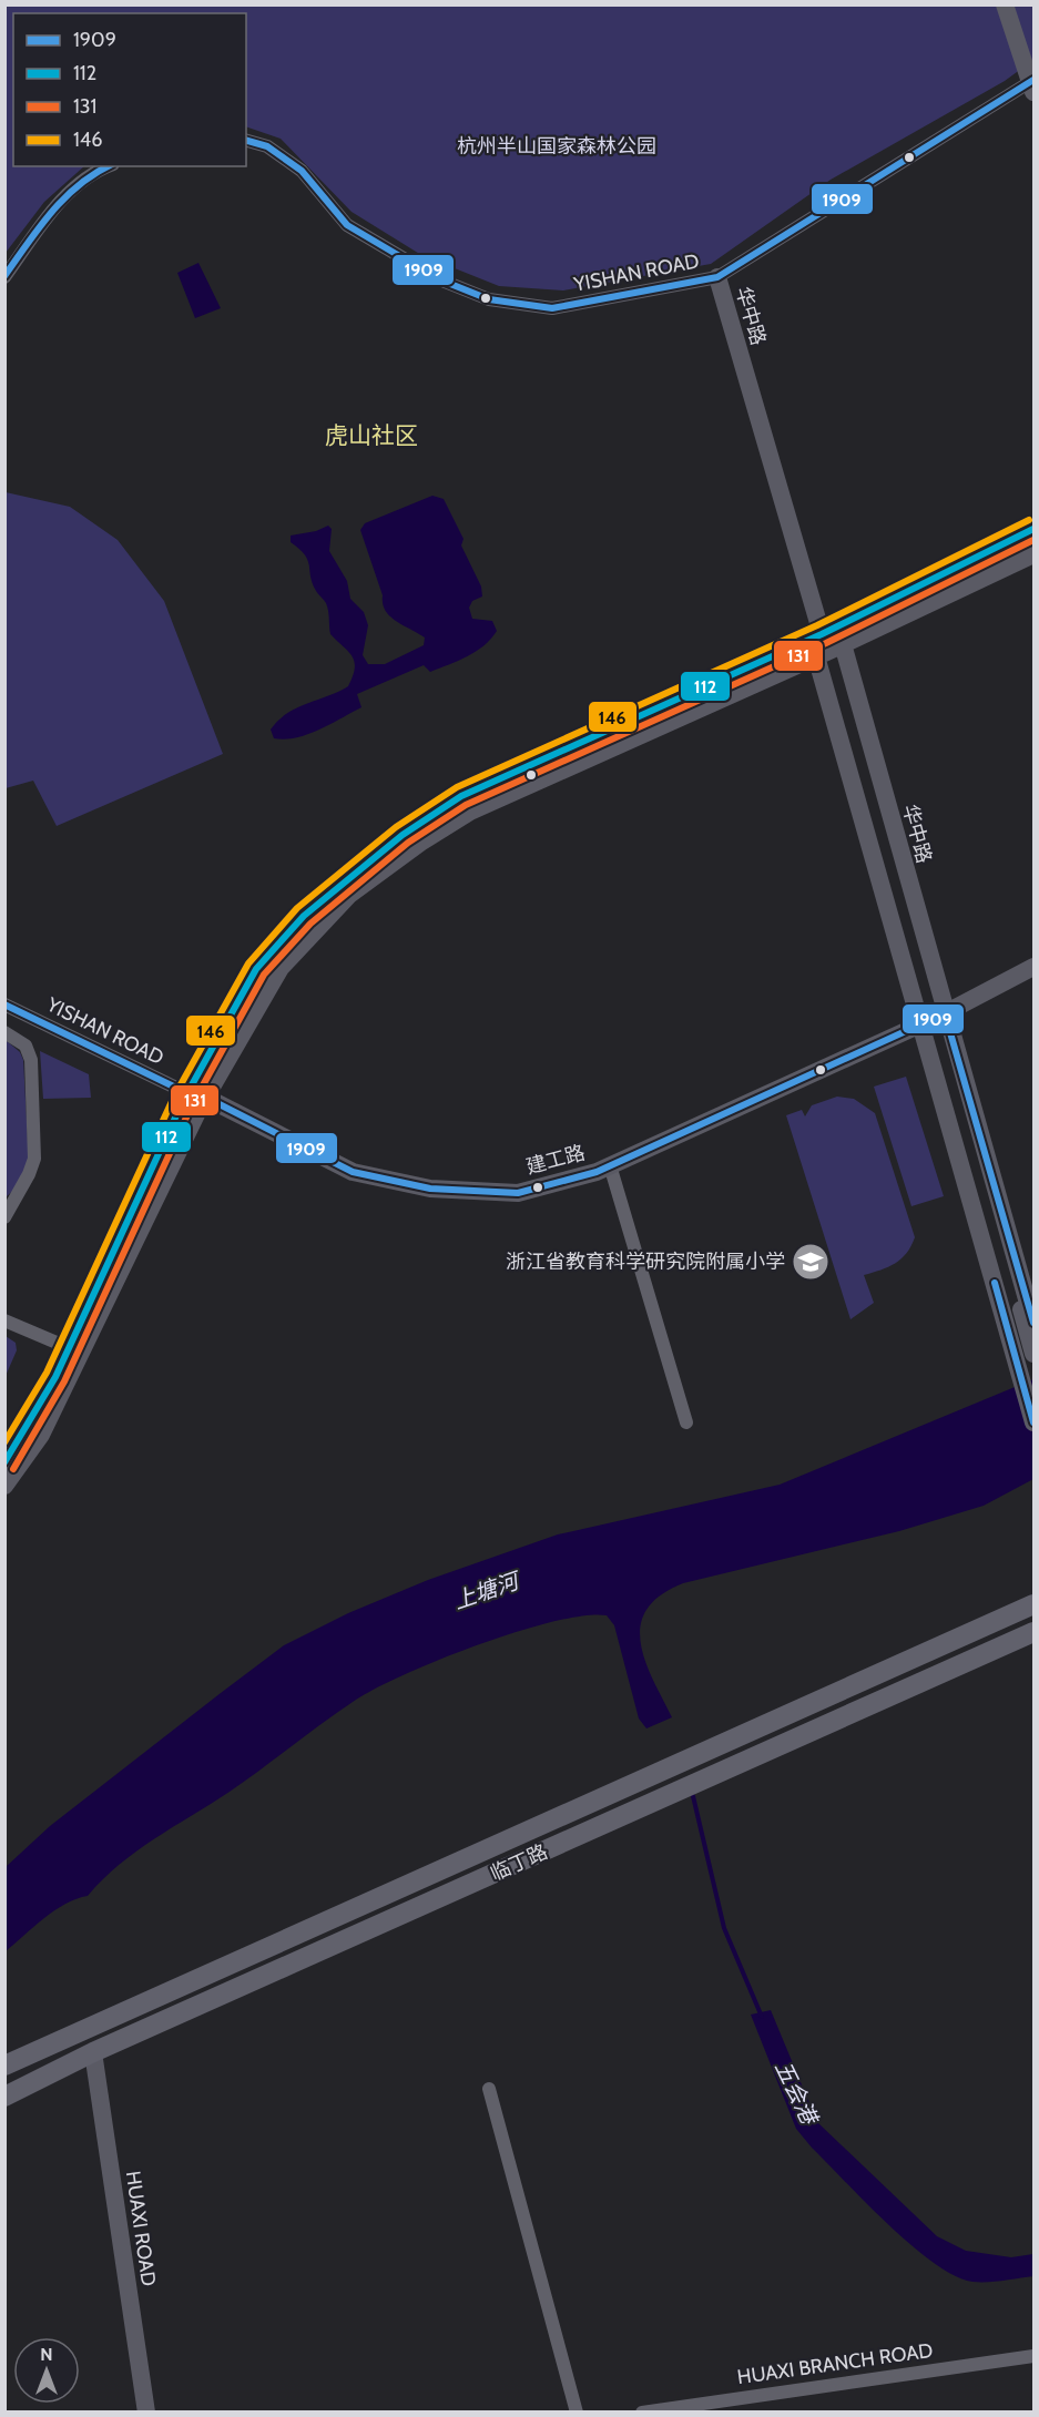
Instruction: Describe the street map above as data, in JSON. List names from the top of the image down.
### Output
{
  "streets": {
    "main road": [
      "华中路",
      "建工路",
      "临丁路",
      "HUAXI ROAD"
    ],
    "street": ["YISHAN ROAD", "HUAXI BRANCH ROAD"]
  },
  "crossings": [
    ["YISHAN ROAD", "华中路"],
    ["YISHAN ROAD", "建工路"],
    ["华中路", "建工路"],
    ["临丁路", "HUAXI ROAD"]
  ],
  "districts": ["虎山社区"],
  "water": ["上塘河", "五会港"],
  "parks": ["杭州半山国家森林公园"],
  "places": {
    "school or university": ["浙江省教育科学研究院附属小学"]
  },
  "lines": [
    "transit line 1909",
    "transit line 146",
    "transit line 112",
    "transit line 131"
  ],
  "legend": [
    "1909",
    "112",
    "131",
    "146"
  ],
  "north": "top"
}
